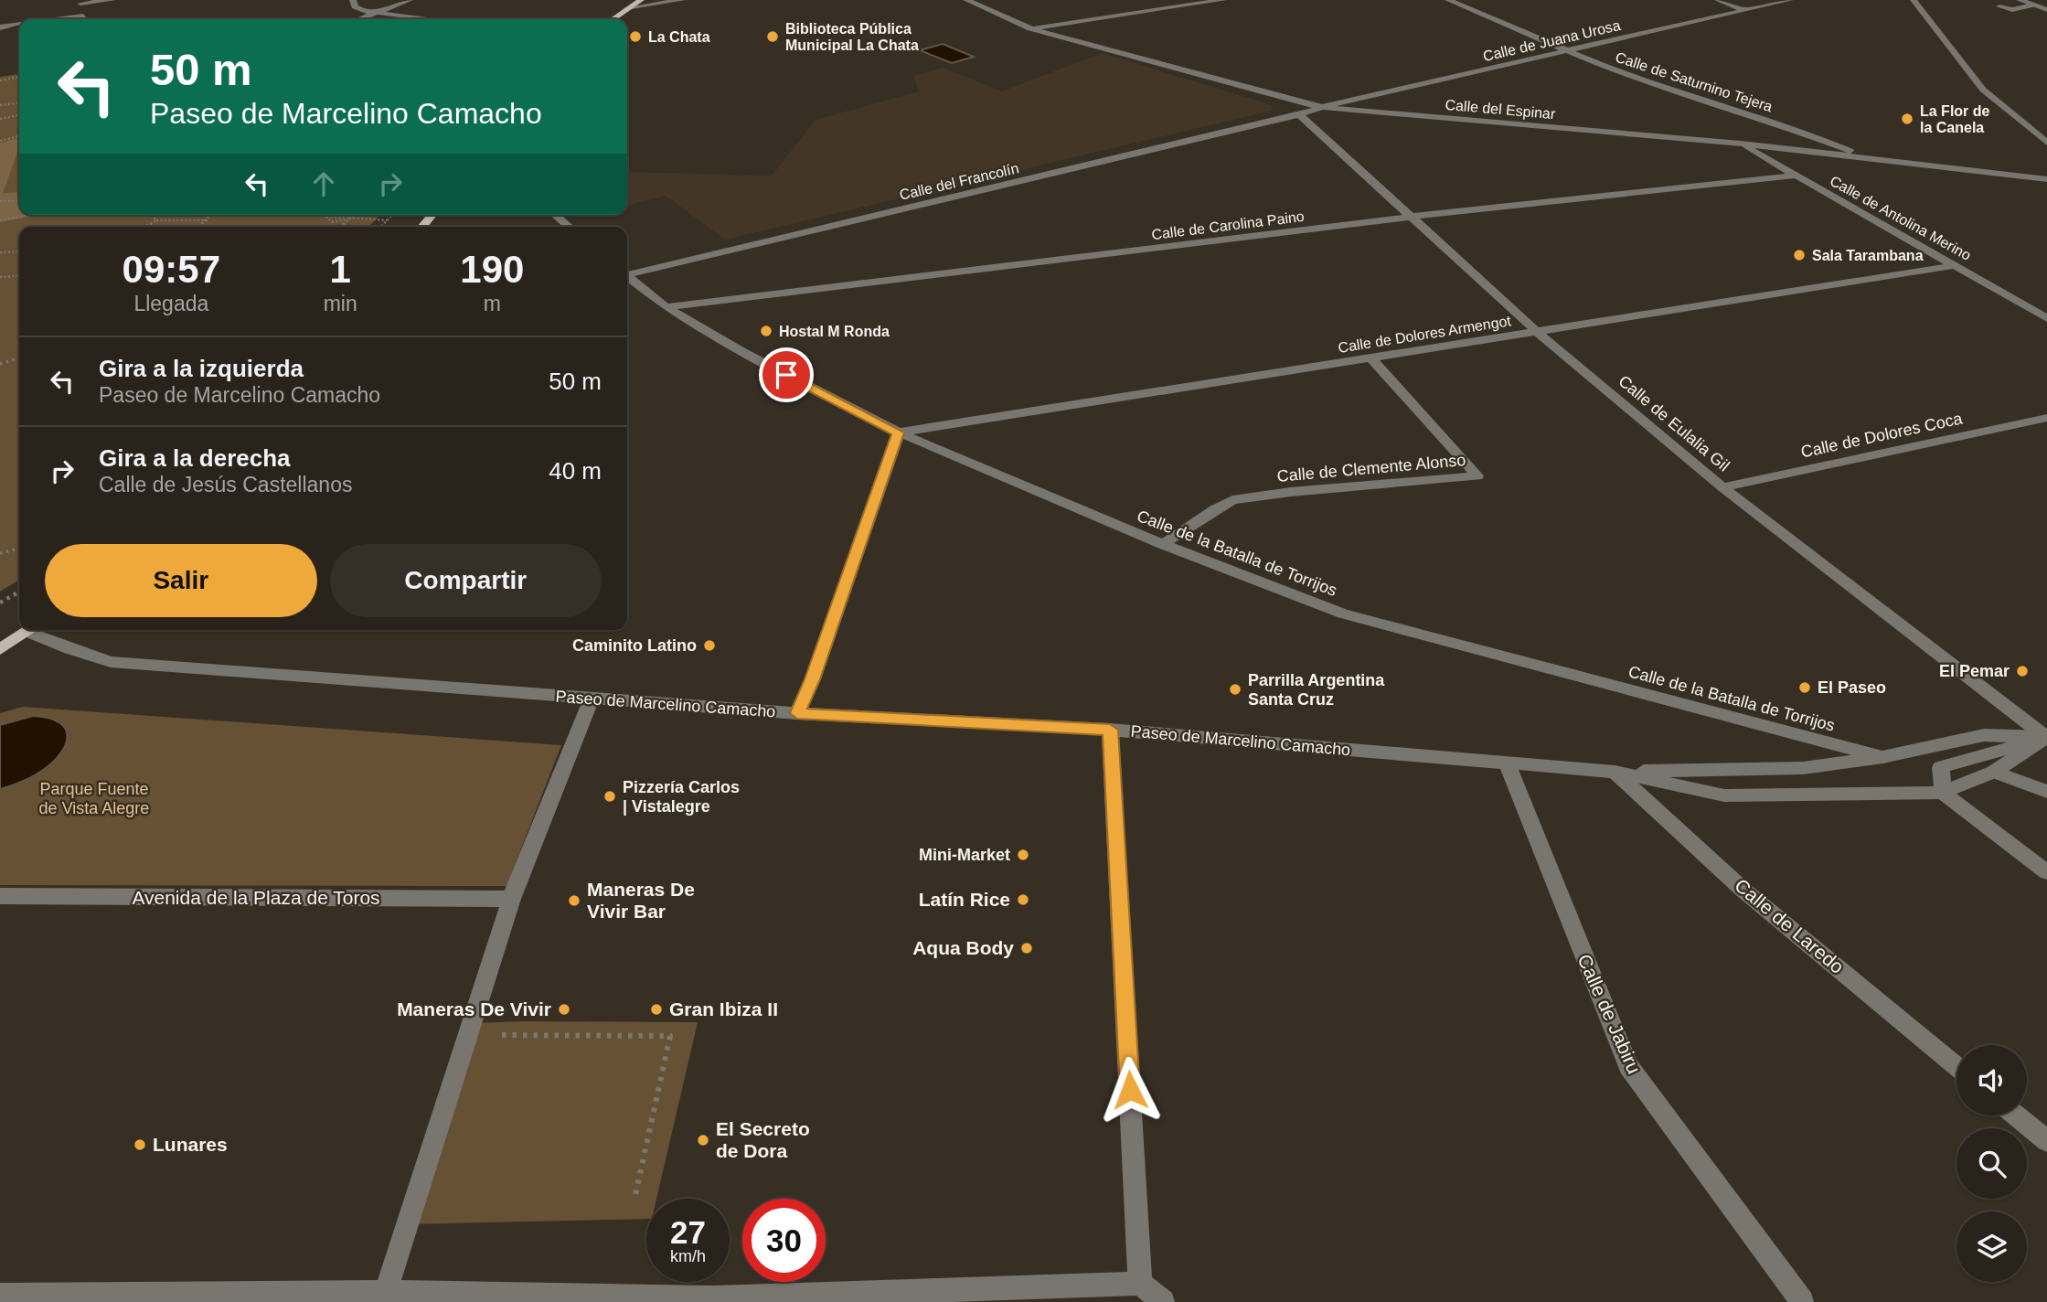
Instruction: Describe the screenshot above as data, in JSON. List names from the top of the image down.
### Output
{
  "streets": {
    "street": [
      "Calle de Juana Urosa",
      "Calle de Saturnino Tejera",
      "Calle del Espinar",
      "Calle del Francolín",
      "Calle de Antolina Merino",
      "Calle de Carolina Paino",
      "Calle de Dolores Armengot",
      "Calle de Eulalia Gil",
      "Calle de Dolores Coca",
      "Calle de Clemente Alonso",
      "Calle de la Batalla de Torrijos",
      "Paseo de Marcelino Camacho",
      "Avenida de la Plaza de Toros",
      "Calle de Laredo",
      "Calle de Jabiru"
    ]
  },
  "crossings": [
    ["Calle de Juana Urosa", "Calle de Saturnino Tejera"],
    ["Calle de Juana Urosa", "Calle del Espinar"],
    ["Calle de Juana Urosa", "Calle del Francolín"],
    ["Calle de Juana Urosa", "Calle de Eulalia Gil"],
    ["Calle de Saturnino Tejera", "Calle del Espinar"],
    ["Calle del Espinar", "Calle de Antolina Merino"],
    ["Calle del Francolín", "Calle de Eulalia Gil"],
    ["Calle de Antolina Merino", "Calle de Carolina Paino"],
    ["Calle de Antolina Merino", "Calle de Dolores Armengot"],
    ["Calle de Carolina Paino", "Calle de Eulalia Gil"],
    ["Calle de Carolina Paino", "Calle de la Batalla de Torrijos"],
    ["Calle de Dolores Armengot", "Calle de Eulalia Gil"],
    ["Calle de Dolores Armengot", "Calle de Clemente Alonso"],
    ["Calle de Dolores Armengot", "Calle de la Batalla de Torrijos"],
    ["Calle de Eulalia Gil", "Calle de Dolores Coca"],
    ["Calle de Eulalia Gil", "Paseo de Marcelino Camacho"],
    ["Calle de Clemente Alonso", "Calle de la Batalla de Torrijos"],
    ["Calle de la Batalla de Torrijos", "Paseo de Marcelino Camacho"],
    ["Paseo de Marcelino Camacho", "Calle de Laredo"],
    ["Paseo de Marcelino Camacho", "Calle de Jabiru"]
  ],
  "parks": ["Parque Fuente de Vista Alegre"],
  "places": [
    "La Chata",
    "Biblioteca Pública Municipal La Chata",
    "La Flor de la Canela",
    "Sala Tarambana",
    "Hostal M Ronda",
    "Caminito Latino",
    "El Pemar",
    "El Paseo",
    "Parrilla Argentina Santa Cruz",
    "Pizzería Carlos | Vistalegre",
    "Mini-Market",
    "Latín Rice",
    "Maneras De Vivir Bar",
    "Aqua Body",
    "Maneras De Vivir",
    "Gran Ibiza II",
    "El Secreto de Dora",
    "Lunares"
  ],
  "page": {
    "turn": ["50 m", "Paseo de Marcelino Camacho"],
    "eta": [
      "09:57",
      "Llegada",
      "1",
      "min",
      "190",
      "m"
    ],
    "list": [
      {
        "name": "Gira a la izquierda",
        "note": "Paseo de Marcelino Camacho",
        "value": "50 m"
      },
      {
        "name": "Gira a la derecha",
        "note": "Calle de Jesús Castellanos",
        "value": "40 m"
      }
    ],
    "buttons": ["Salir", "Compartir"],
    "speed": "27 km/h",
    "limit": "30"
  }
}
